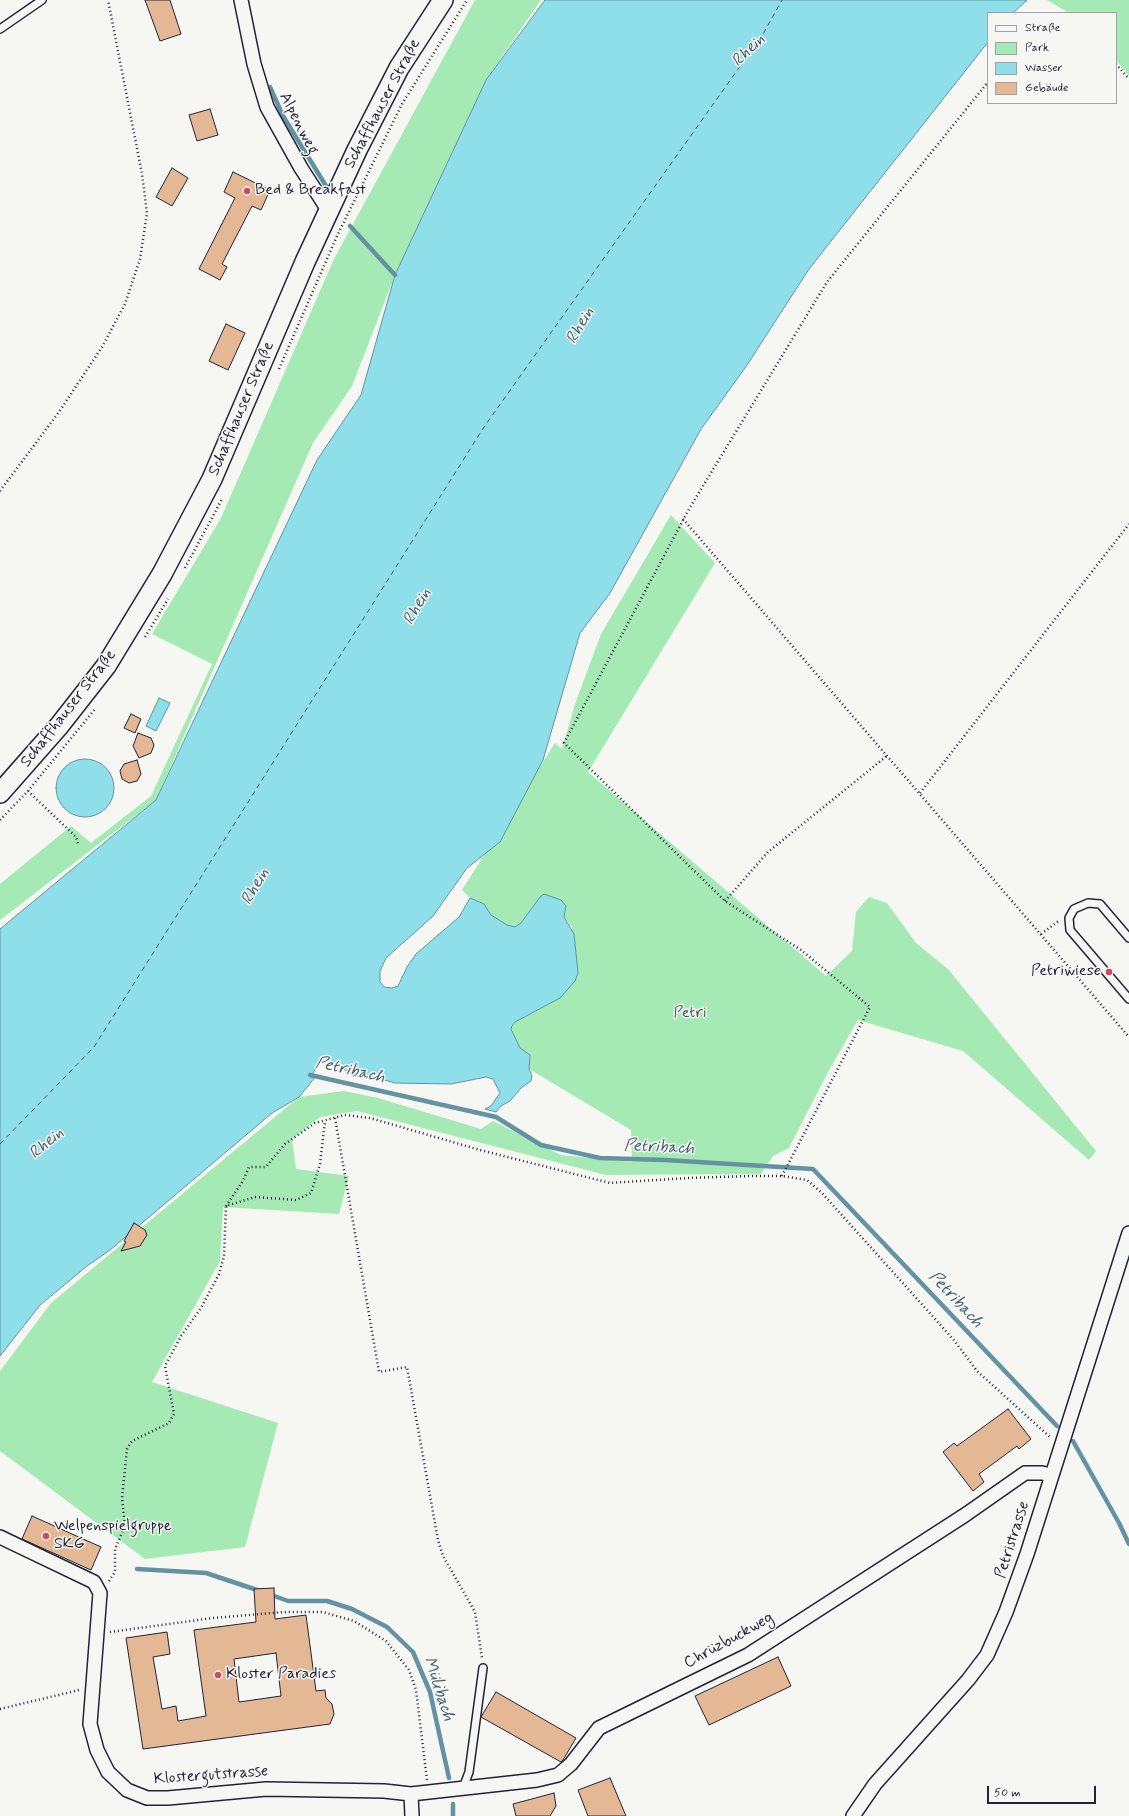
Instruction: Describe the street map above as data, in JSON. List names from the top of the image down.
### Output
{
  "streets": {
    "main road": ["Schaffhauser Straße"],
    "street": [
      "Alpenweg",
      "Petristrasse",
      "Chrüzbuckweg",
      "Klostergutstrasse"
    ]
  },
  "crossings": [
    ["Schaffhauser Straße", "Alpenweg"],
    ["Petristrasse", "Chrüzbuckweg"],
    ["Chrüzbuckweg", "Klostergutstrasse"]
  ],
  "water": ["Rhein", "Petribach", "Mülibach"],
  "parks": ["Petri"],
  "places": [
    "Bed & Breakfast",
    "Petriwiese",
    "Welpenspielgruppe SKG",
    "Kloster Paradies"
  ],
  "legend": [
    "Straße",
    "Park",
    "Wasser",
    "Gebäude"
  ],
  "scale_bar": "50 m"
}
